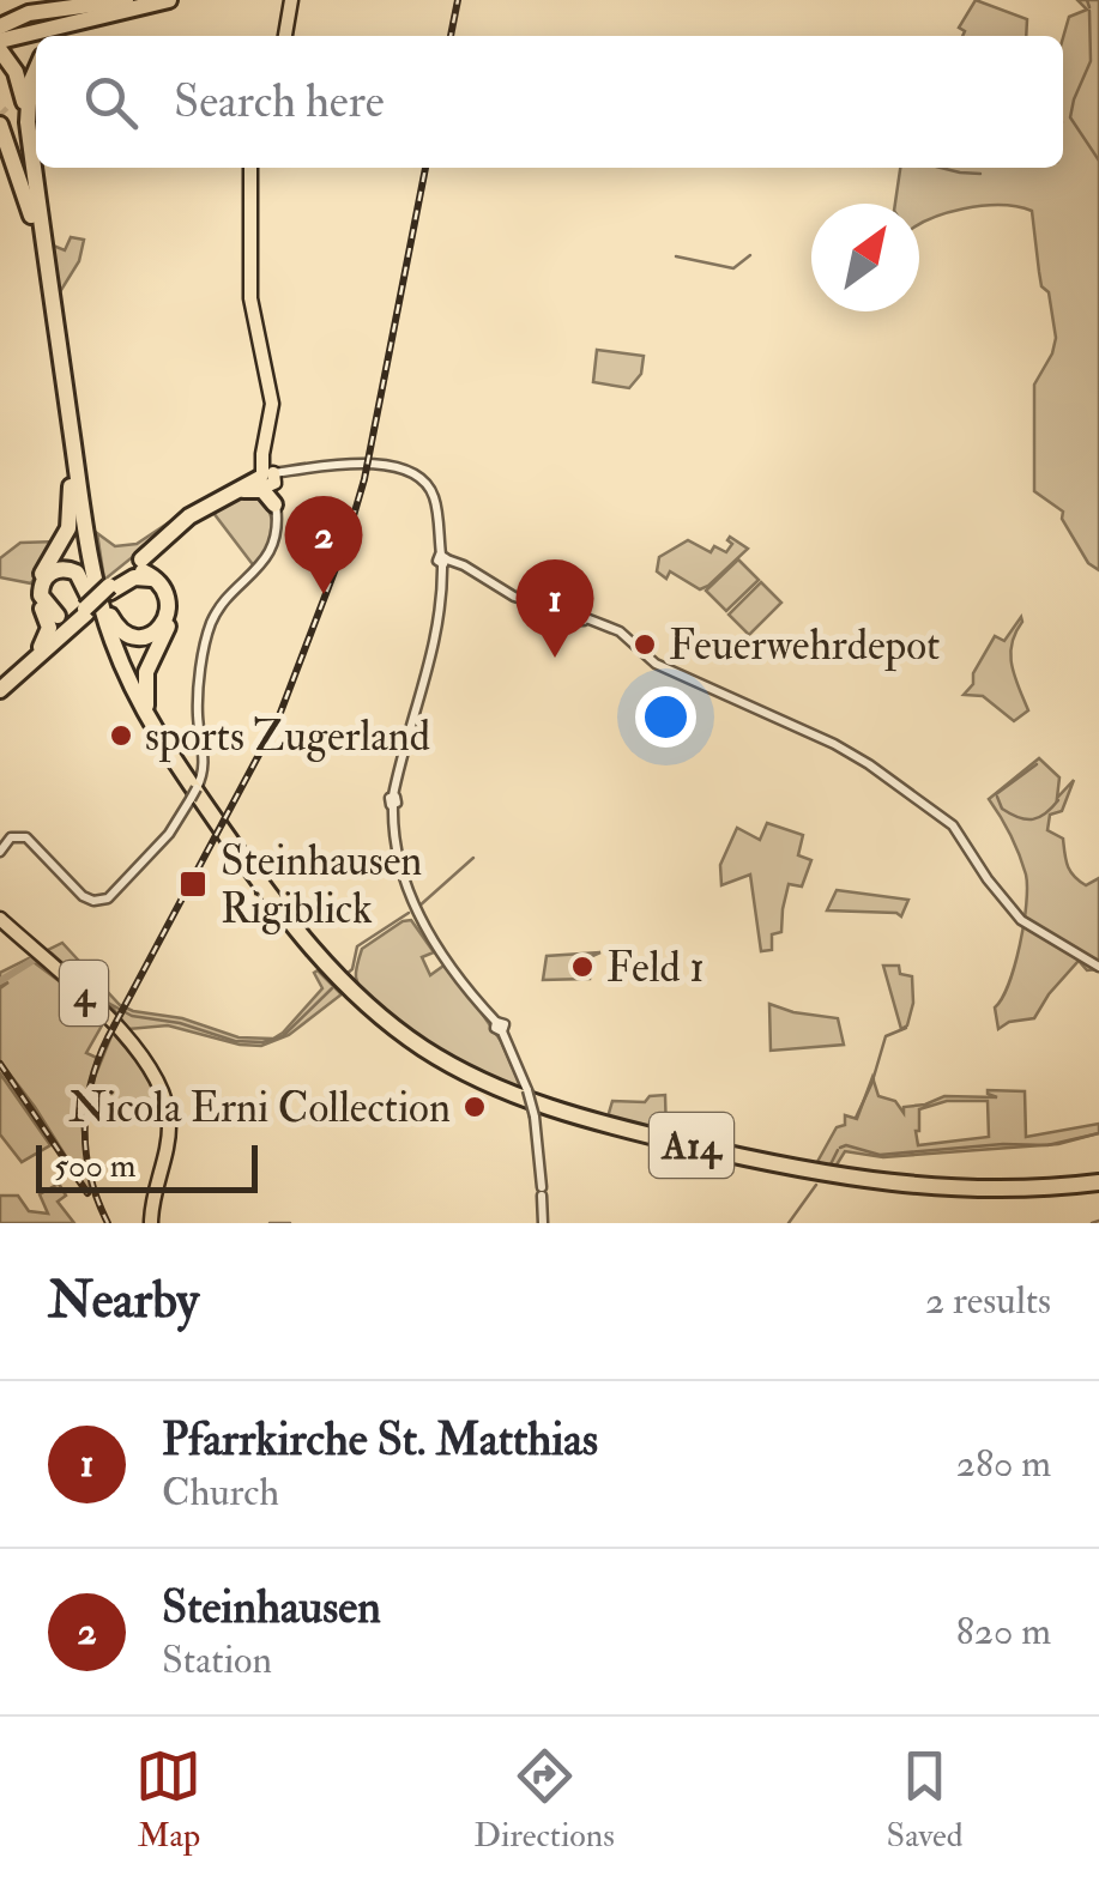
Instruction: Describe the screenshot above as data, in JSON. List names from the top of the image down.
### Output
{
  "streets": {
    "highway": ["A14"],
    "main road": ["4"]
  },
  "places": {
    "other": [
      "Feuerwehrdepot",
      "sports Zugerland",
      "Feld 1",
      "Nicola Erni Collection"
    ],
    "transit": ["Steinhausen Rigiblick"]
  },
  "scale_bar": "500 m",
  "north": "top right",
  "page": {
    "search": "Search here",
    "pins": ["2", "1"],
    "scale": "500 m",
    "heading": ["Nearby", "2 results"],
    "list": [
      {
        "mark": "1",
        "name": "Pfarrkirche St. Matthias",
        "note": "Church",
        "value": "280 m"
      },
      {
        "mark": "2",
        "name": "Steinhausen",
        "note": "Station",
        "value": "820 m"
      }
    ],
    "nav": ["Map", "Directions", "Saved"]
  }
}
